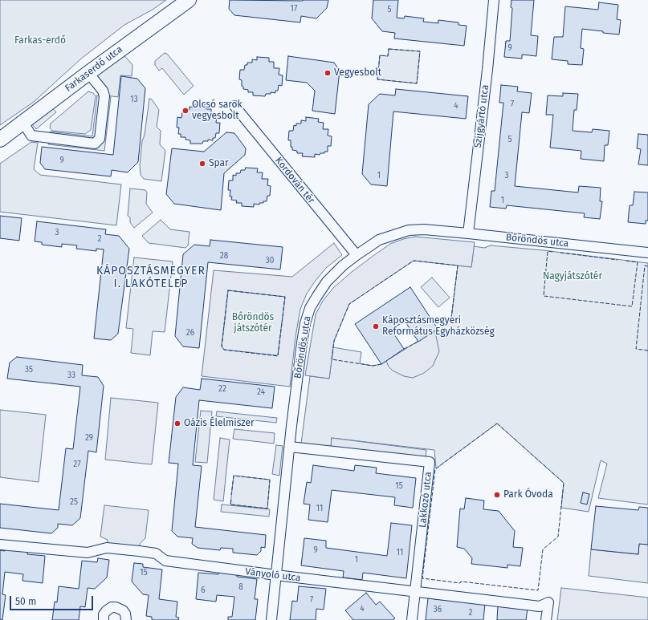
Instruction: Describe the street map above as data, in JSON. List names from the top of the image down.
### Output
{
  "streets": {
    "street": [
      "Farkaserdő utca",
      "Szíjgyártó utca",
      "Kordován tér",
      "Bőröndös utca",
      "Lakkozó utca",
      "Ványoló utca"
    ]
  },
  "crossings": [
    ["Szíjgyártó utca", "Bőröndös utca"],
    ["Kordován tér", "Bőröndös utca"],
    ["Bőröndös utca", "Lakkozó utca"],
    ["Bőröndös utca", "Ványoló utca"],
    ["Lakkozó utca", "Ványoló utca"]
  ],
  "districts": ["KÁPOSZTÁSMEGYER I. LAKÓTELEP"],
  "parks": ["Farkas-erdő", "Nagyjátszótér", "Bőröndös játszótér"],
  "places": [
    "Vegyesbolt",
    "Olcsó sarok vegyesbolt",
    "Spar",
    "Káposztásmegyeri Református Egyházközség",
    "Oázis Élelmiszer",
    "Park Óvoda"
  ],
  "house_numbers": [
    "17",
    "5",
    "9",
    "13",
    "7",
    "4",
    "5",
    "9",
    "1",
    "3",
    "1",
    "3",
    "2",
    "28",
    "30",
    "26",
    "35",
    "33",
    "22",
    "24",
    "29",
    "27",
    "15",
    "25",
    "11",
    "9",
    "11",
    "1",
    "15",
    "8",
    "6",
    "7",
    "4",
    "36",
    "2"
  ],
  "scale_bar": "50 m"
}
